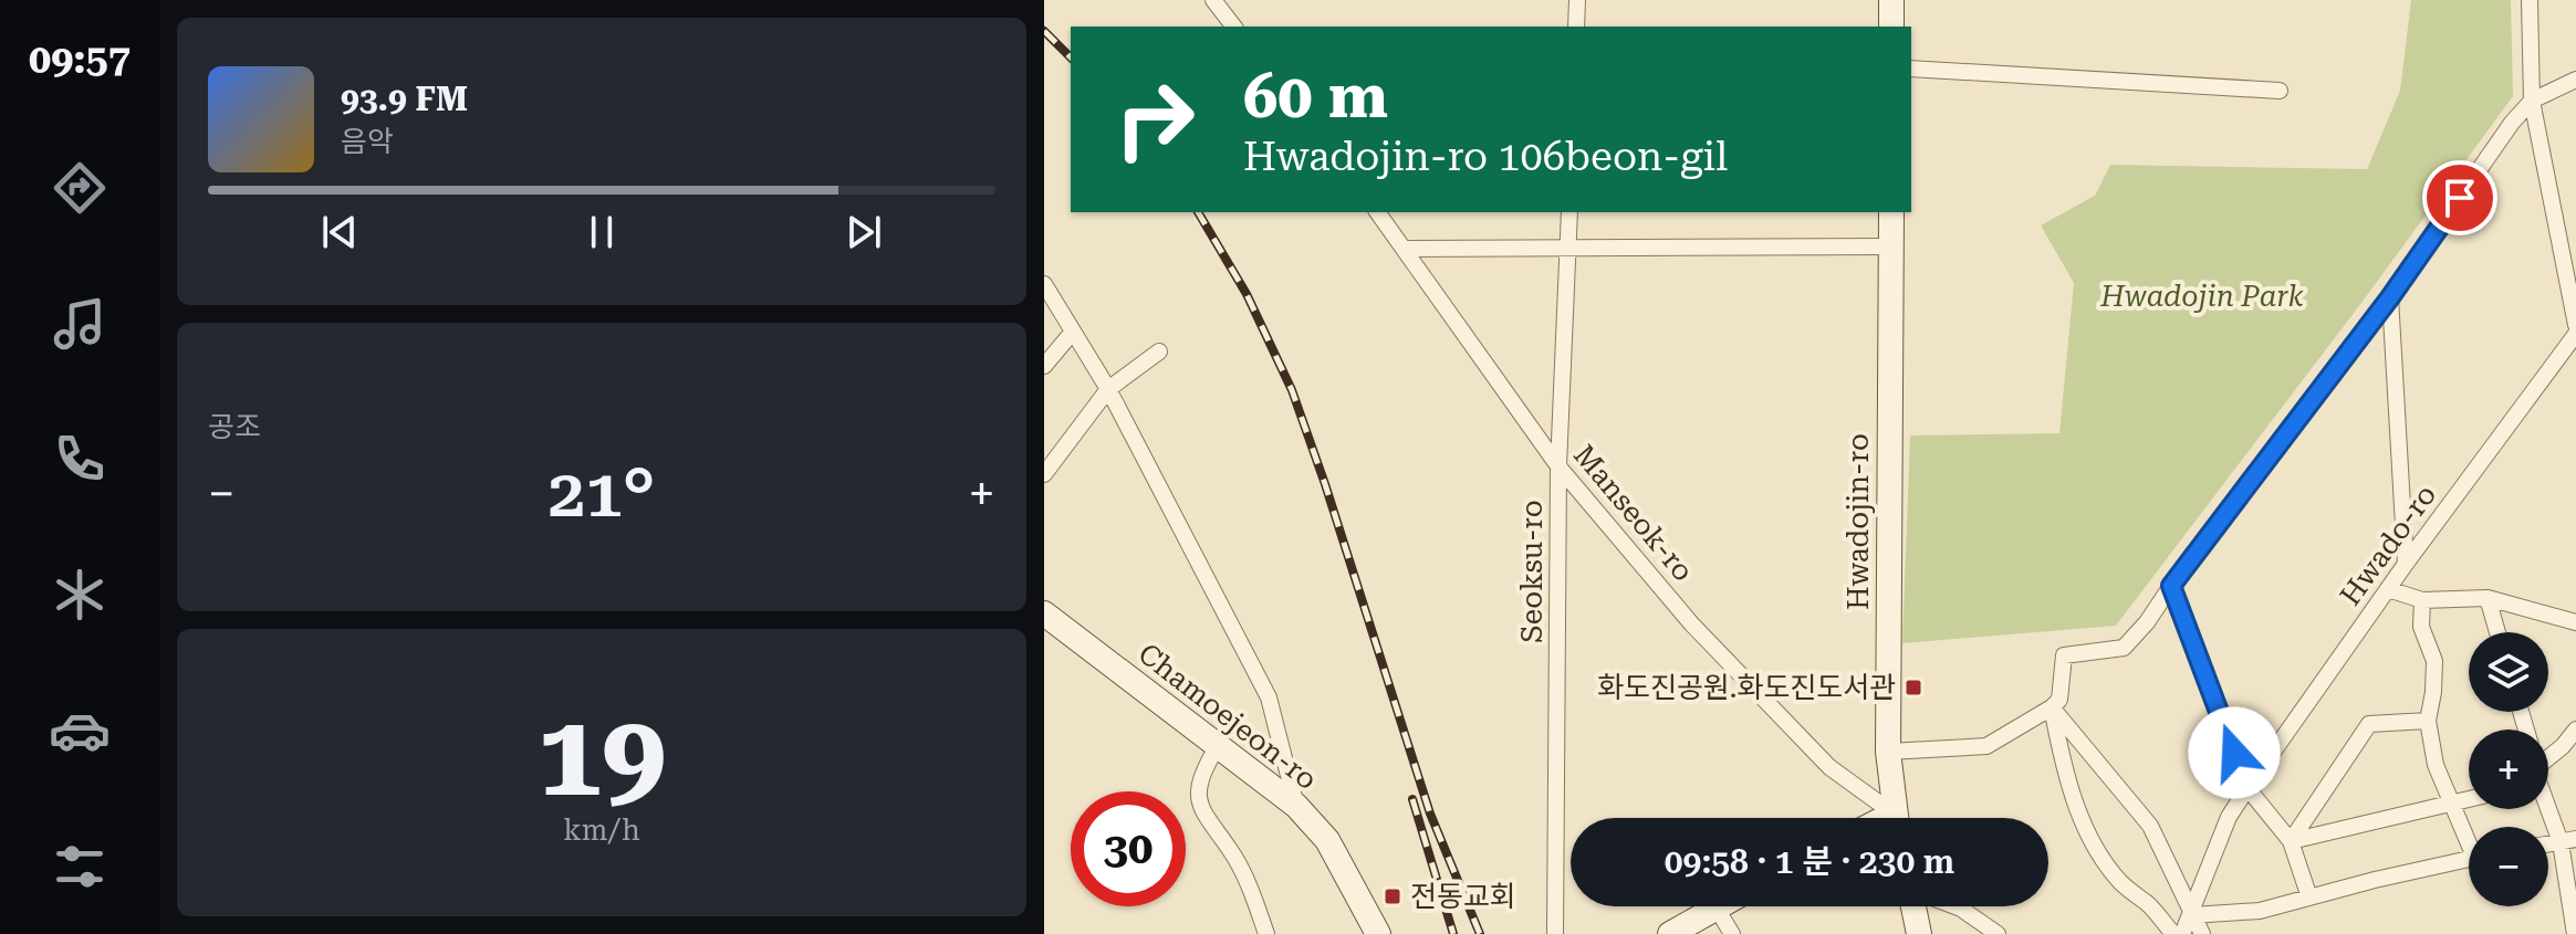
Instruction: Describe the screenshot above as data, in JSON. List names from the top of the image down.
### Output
{
  "streets": {
    "street": [
      "Manseok-ro",
      "Hwadojin-ro",
      "Hwado-ro",
      "Seoksu-ro",
      "Chamoejeon-ro"
    ]
  },
  "crossings": [
    ["Manseok-ro", "Seoksu-ro"]
  ],
  "parks": ["Hwadojin Park"],
  "places": {
    "transit": ["화도진공원.화도진도서관", "전동교회"]
  },
  "page": {
    "tabs": "09:57",
    "turn": ["60 m", "Hwadojin-ro 106beon-gil"],
    "song": ["93.9 FM", "음악"],
    "tile": [
      "공조",
      ["19", "km/h"]
    ],
    "heat": ["−", "21°", "+"],
    "map_buttons": ["+", "−"],
    "limit": "30",
    "trip": "09:58 · 1 분 · 230 m"
  }
}
